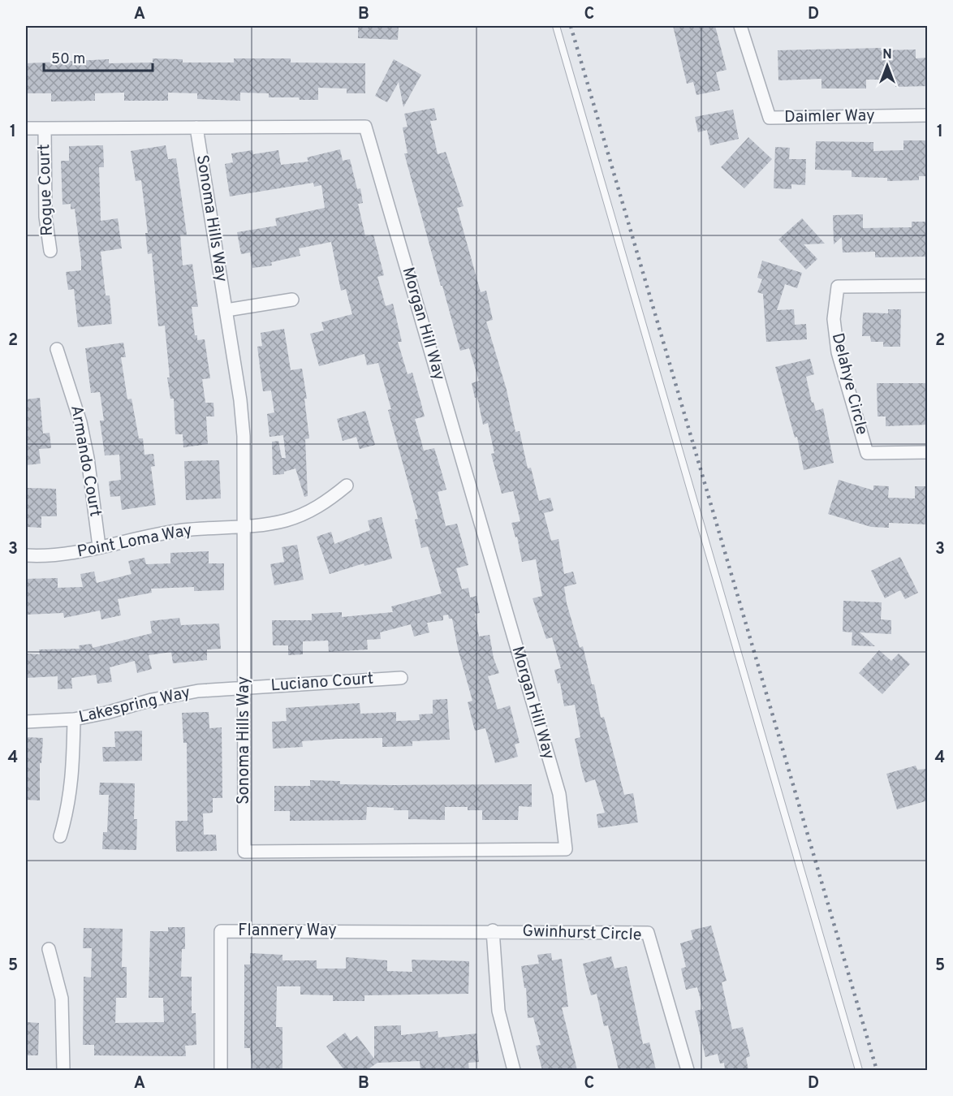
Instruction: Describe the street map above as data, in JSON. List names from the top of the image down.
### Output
{
  "streets": {
    "street": [
      "Daimler Way",
      "Rogue Court",
      "Sonoma Hills Way",
      "Morgan Hill Way",
      "Delahye Circle",
      "Armando Court",
      "Point Loma Way",
      "Luciano Court",
      "Lakespring Way",
      "Flannery Way",
      "Gwinhurst Circle"
    ]
  },
  "crossings": [
    ["Rogue Court", "Morgan Hill Way"],
    ["Sonoma Hills Way", "Morgan Hill Way"],
    ["Sonoma Hills Way", "Point Loma Way"],
    ["Sonoma Hills Way", "Luciano Court"],
    ["Sonoma Hills Way", "Lakespring Way"],
    ["Armando Court", "Point Loma Way"],
    ["Luciano Court", "Lakespring Way"],
    ["Flannery Way", "Gwinhurst Circle"]
  ],
  "scale_bar": "50 m",
  "north": "top",
  "grid": {
    "columns": [
      "A",
      "B",
      "C",
      "D"
    ],
    "rows": [
      "1",
      "2",
      "3",
      "4",
      "5"
    ]
  }
}
